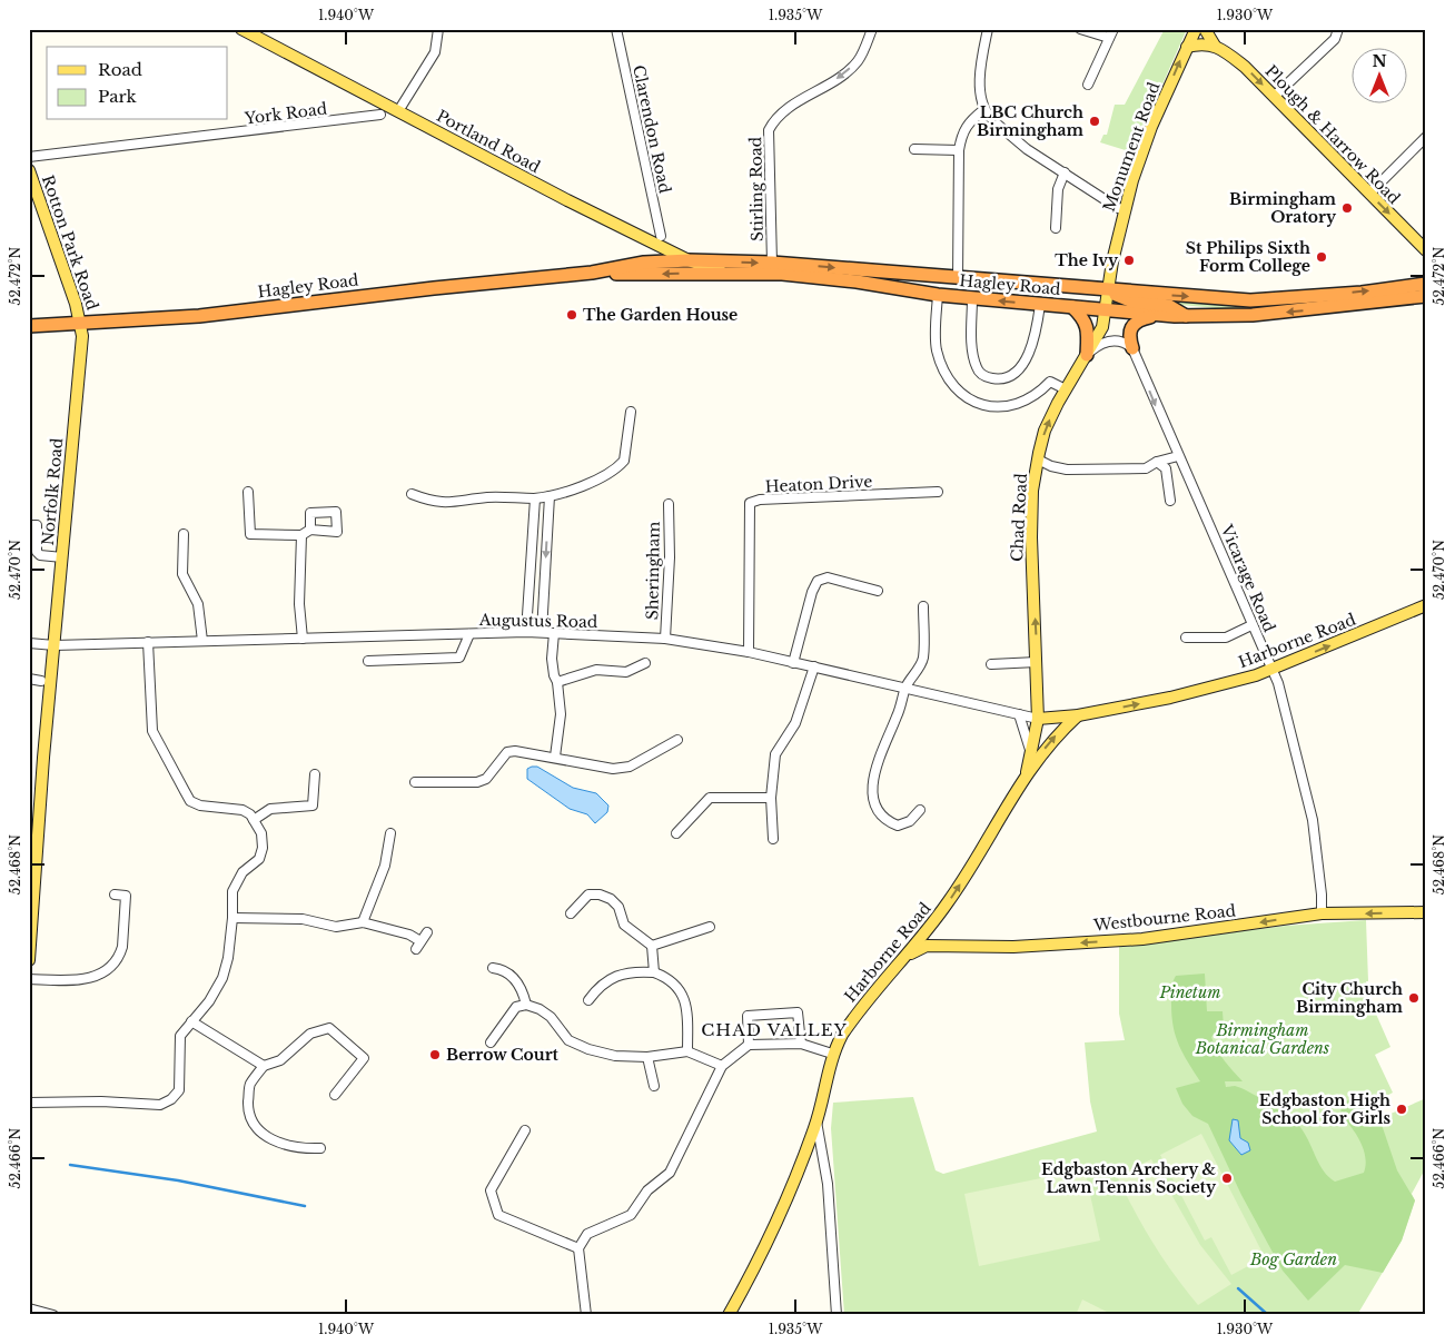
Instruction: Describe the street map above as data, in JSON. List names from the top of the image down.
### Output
{
  "streets": {
    "highway": ["Hagley Road"],
    "main road": [
      "Plough & Harrow Road",
      "Portland Road",
      "Monument Road",
      "Rotton Park Road",
      "Norfolk Road",
      "Chad Road",
      "Harborne Road",
      "Westbourne Road"
    ],
    "street": [
      "York Road",
      "Clarendon Road",
      "Stirling Road",
      "Heaton Drive",
      "Sheringham",
      "Vicarage Road",
      "Augustus Road"
    ]
  },
  "crossings": [
    ["Portland Road", "Hagley Road"],
    ["Monument Road", "Hagley Road"],
    ["Monument Road", "Chad Road"],
    ["Stirling Road", "Hagley Road"],
    ["Rotton Park Road", "Hagley Road"],
    ["Rotton Park Road", "Norfolk Road"],
    ["Hagley Road", "Norfolk Road"],
    ["Hagley Road", "Chad Road"],
    ["Heaton Drive", "Augustus Road"],
    ["Norfolk Road", "Augustus Road"],
    ["Chad Road", "Augustus Road"],
    ["Chad Road", "Harborne Road"],
    ["Sheringham", "Augustus Road"],
    ["Vicarage Road", "Harborne Road"],
    ["Vicarage Road", "Westbourne Road"],
    ["Augustus Road", "Harborne Road"],
    ["Harborne Road", "Westbourne Road"]
  ],
  "one_way": [
    "Plough & Harrow Road",
    "Monument Road",
    "Stirling Road",
    "Chad Road",
    "Harborne Road",
    "Westbourne Road"
  ],
  "districts": ["CHAD VALLEY"],
  "parks": ["Pinetum", "Birmingham Botanical Gardens", "Bog Garden"],
  "places": [
    "LBC Church Birmingham",
    "Birmingham Oratory",
    "St Philips Sixth Form College",
    "The Ivy",
    "The Garden House",
    "City Church Birmingham",
    "Berrow Court",
    "Edgbaston High School for Girls",
    "Edgbaston Archery & Lawn Tennis Society"
  ],
  "legend": ["Road", "Park"],
  "north": "top",
  "coordinates": [
    "1.940°W",
    "1.935°W",
    "1.930°W",
    "52.472°N",
    "52.470°N",
    "52.468°N",
    "52.466°N"
  ]
}
